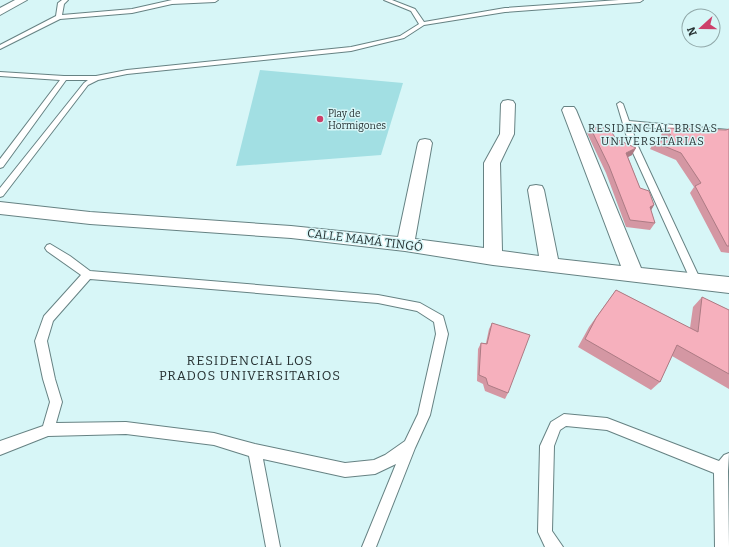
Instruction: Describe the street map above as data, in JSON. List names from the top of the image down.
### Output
{
  "streets": {
    "street": ["CALLE MAMÁ TINGÓ"]
  },
  "districts": ["RESIDENCIAL BRISAS UNIVERSITARIAS", "RESIDENCIAL LOS PRADOS UNIVERSITARIOS"],
  "places": ["Play de Hormigones"],
  "north": "left"
}
